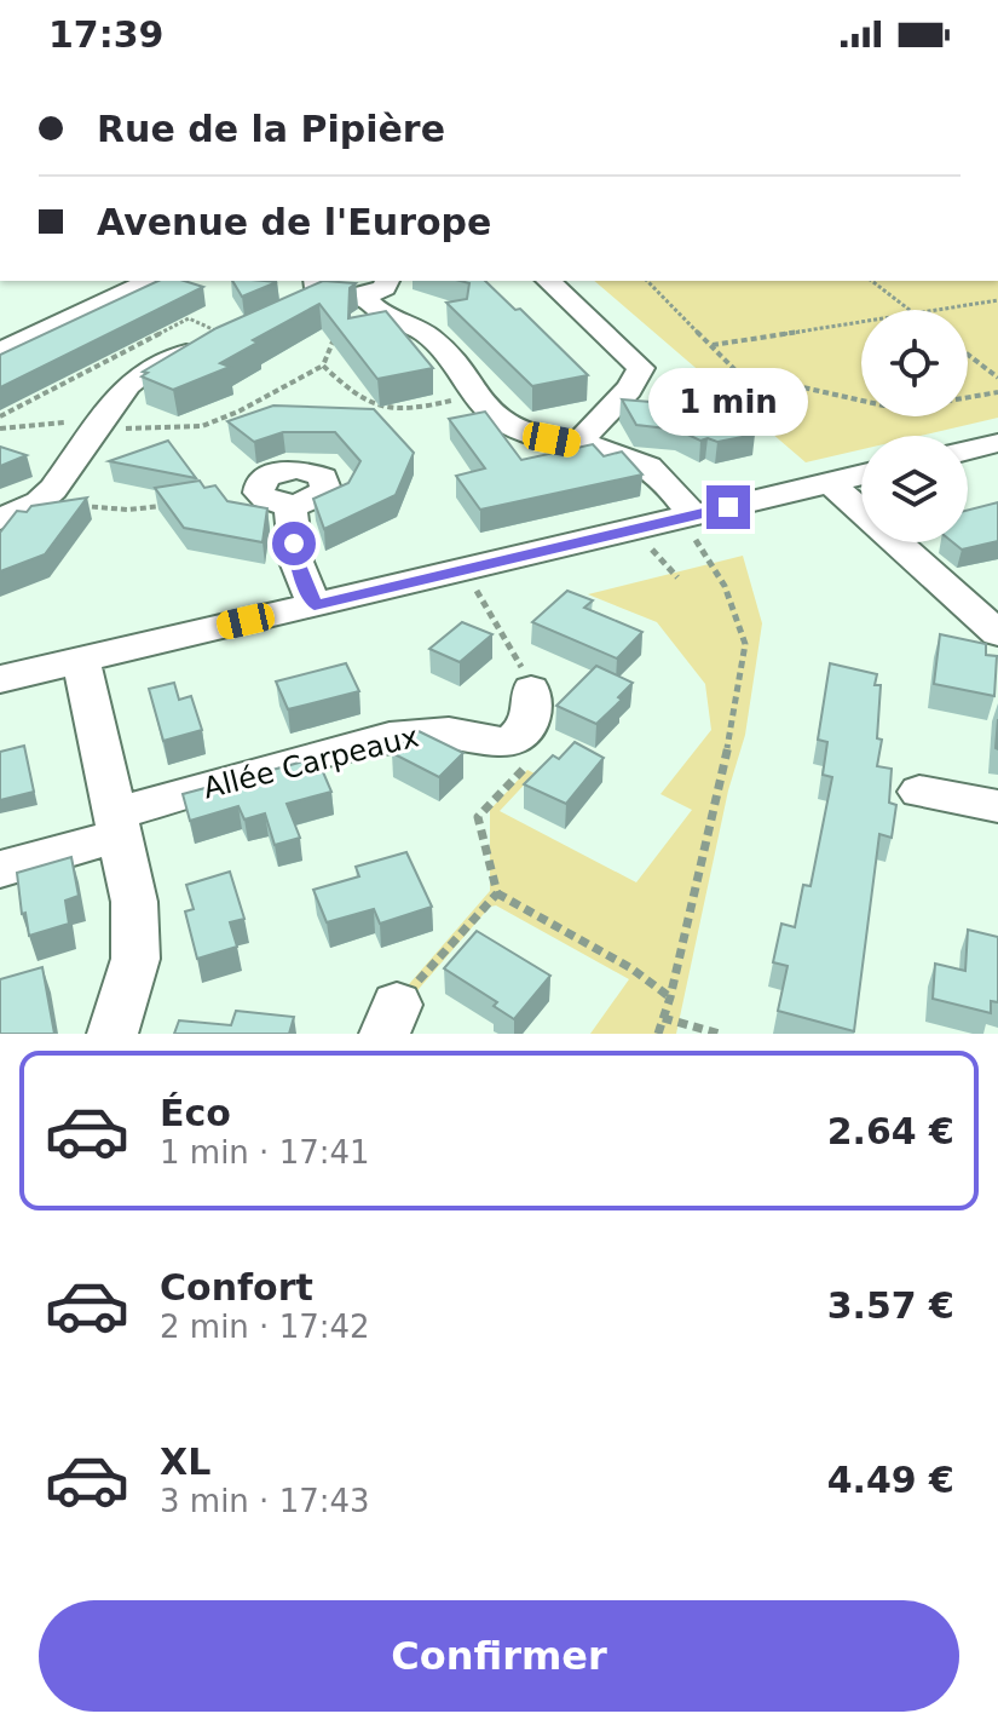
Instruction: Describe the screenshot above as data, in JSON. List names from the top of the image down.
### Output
{
  "streets": {
    "street": ["Allée Carpeaux"]
  },
  "page": {
    "status": "17:39",
    "banner": ["Rue de la Pipière", "Avenue de l'Europe"],
    "bubble": "1 min",
    "list": [
      {
        "name": "Éco",
        "note": "1 min · 17:41",
        "value": "2.64 €"
      },
      {
        "name": "Confort",
        "note": "2 min · 17:42",
        "value": "3.57 €"
      },
      {
        "name": "XL",
        "note": "3 min · 17:43",
        "value": "4.49 €"
      }
    ],
    "buttons": "Confirmer"
  }
}
